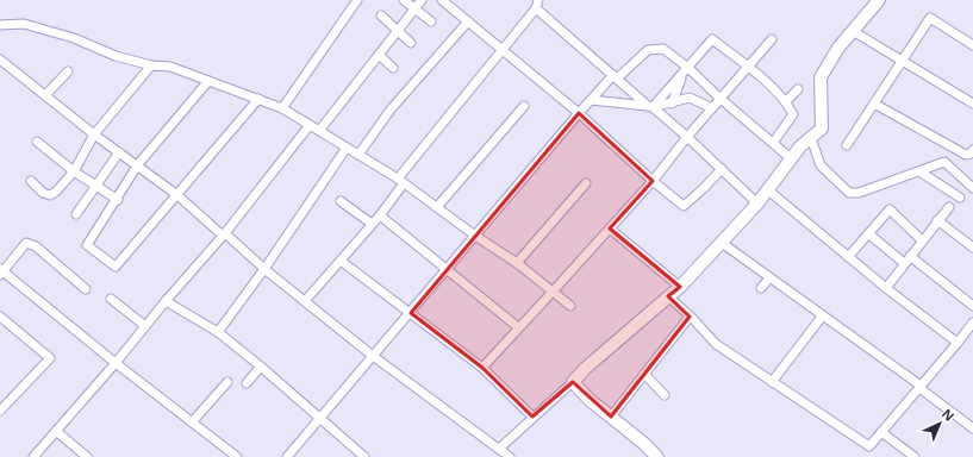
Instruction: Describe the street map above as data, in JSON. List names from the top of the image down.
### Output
{
  "north": "top right"
}
